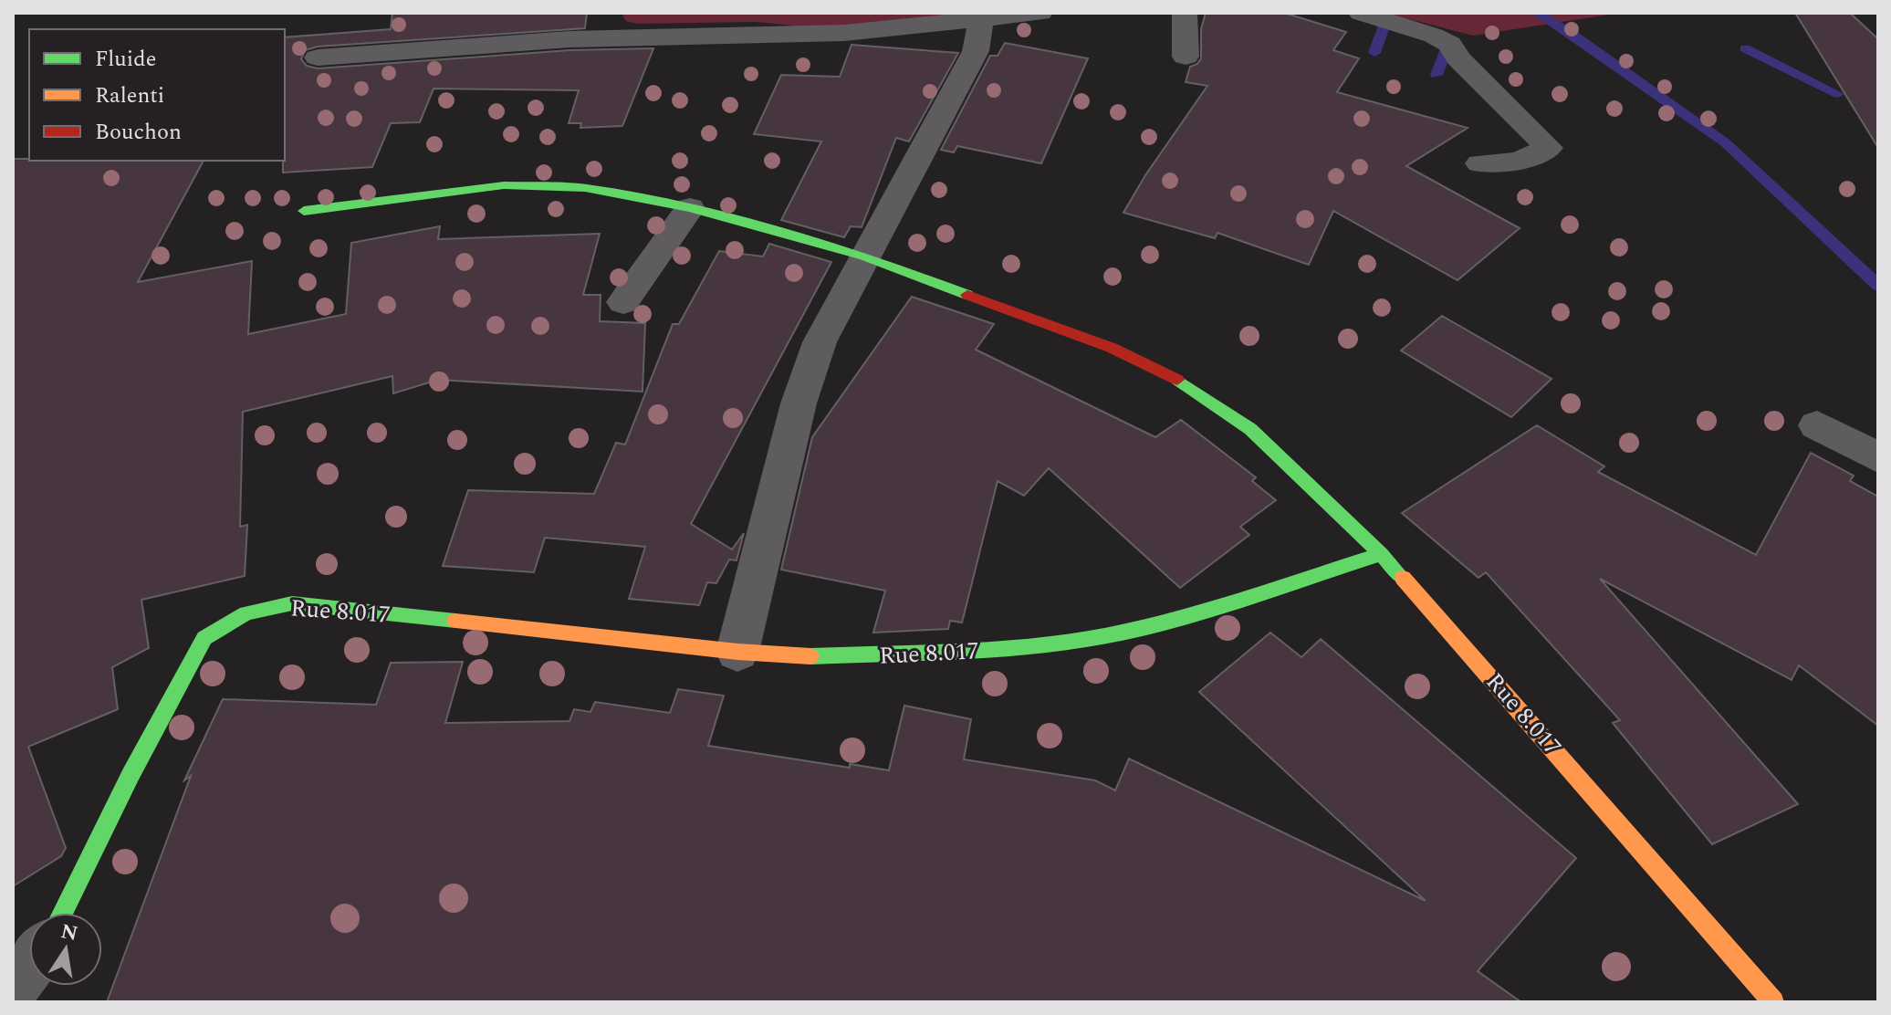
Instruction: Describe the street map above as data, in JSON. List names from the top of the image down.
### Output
{
  "streets": {
    "street": ["Rue 8.017"]
  },
  "legend": ["Fluide", "Ralenti", "Bouchon"],
  "north": "top"
}
